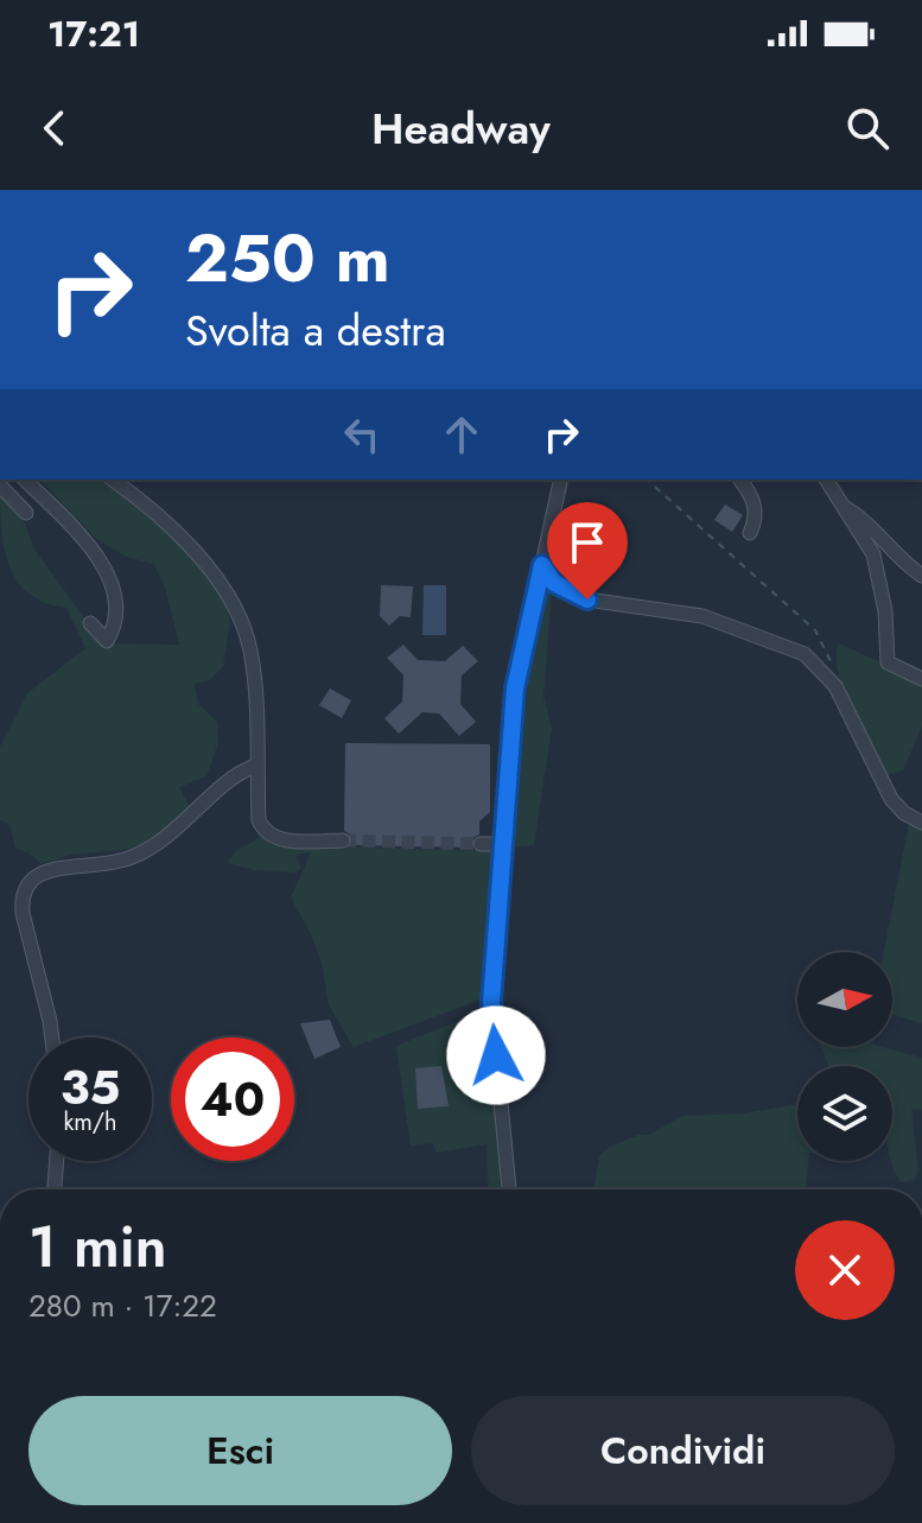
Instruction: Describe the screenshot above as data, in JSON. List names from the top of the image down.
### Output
{
  "north": "right",
  "page": {
    "status": "17:21",
    "header": "Headway",
    "turn": ["250 m", "Svolta a destra"],
    "speed": "35 km/h",
    "limit": "40",
    "heading": ["1 min", "280 m · 17:22"],
    "buttons": ["Esci", "Condividi"]
  }
}
